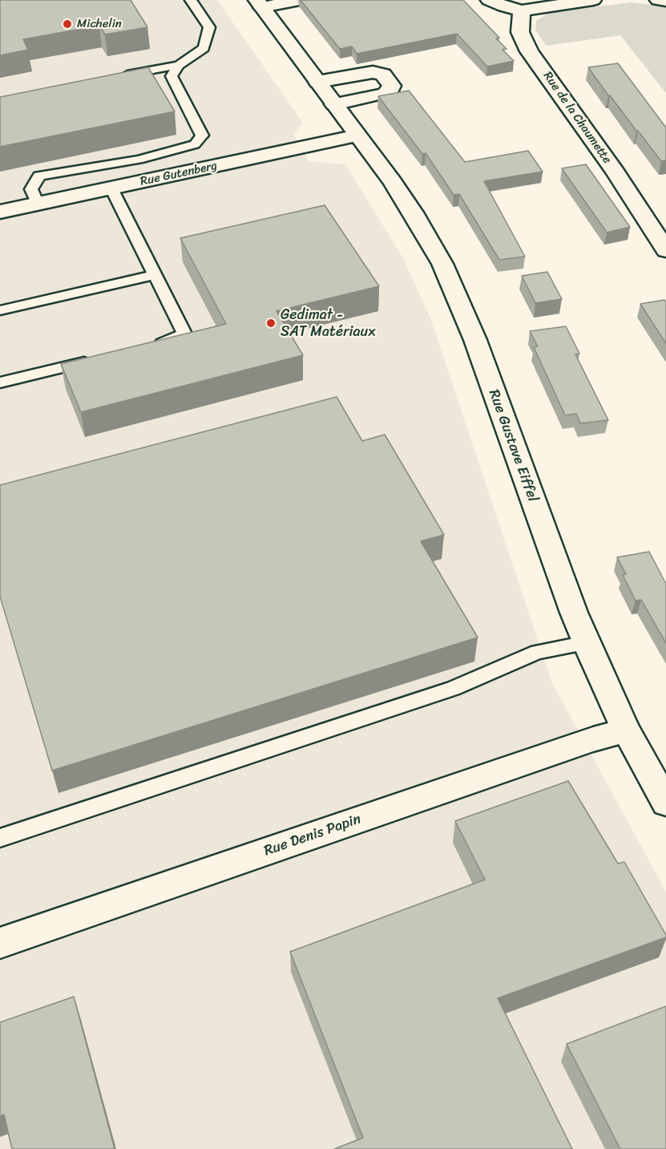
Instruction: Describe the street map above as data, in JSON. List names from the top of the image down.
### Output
{
  "streets": {
    "street": [
      "Rue de la Chaumette",
      "Rue Gutenberg",
      "Rue Gustave Eiffel",
      "Rue Denis Papin"
    ]
  },
  "crossings": [
    ["Rue Gutenberg", "Rue Gustave Eiffel"],
    ["Rue Gustave Eiffel", "Rue Denis Papin"]
  ],
  "places": ["Michelin", "Gedimat - SAT Matériaux"]
}
